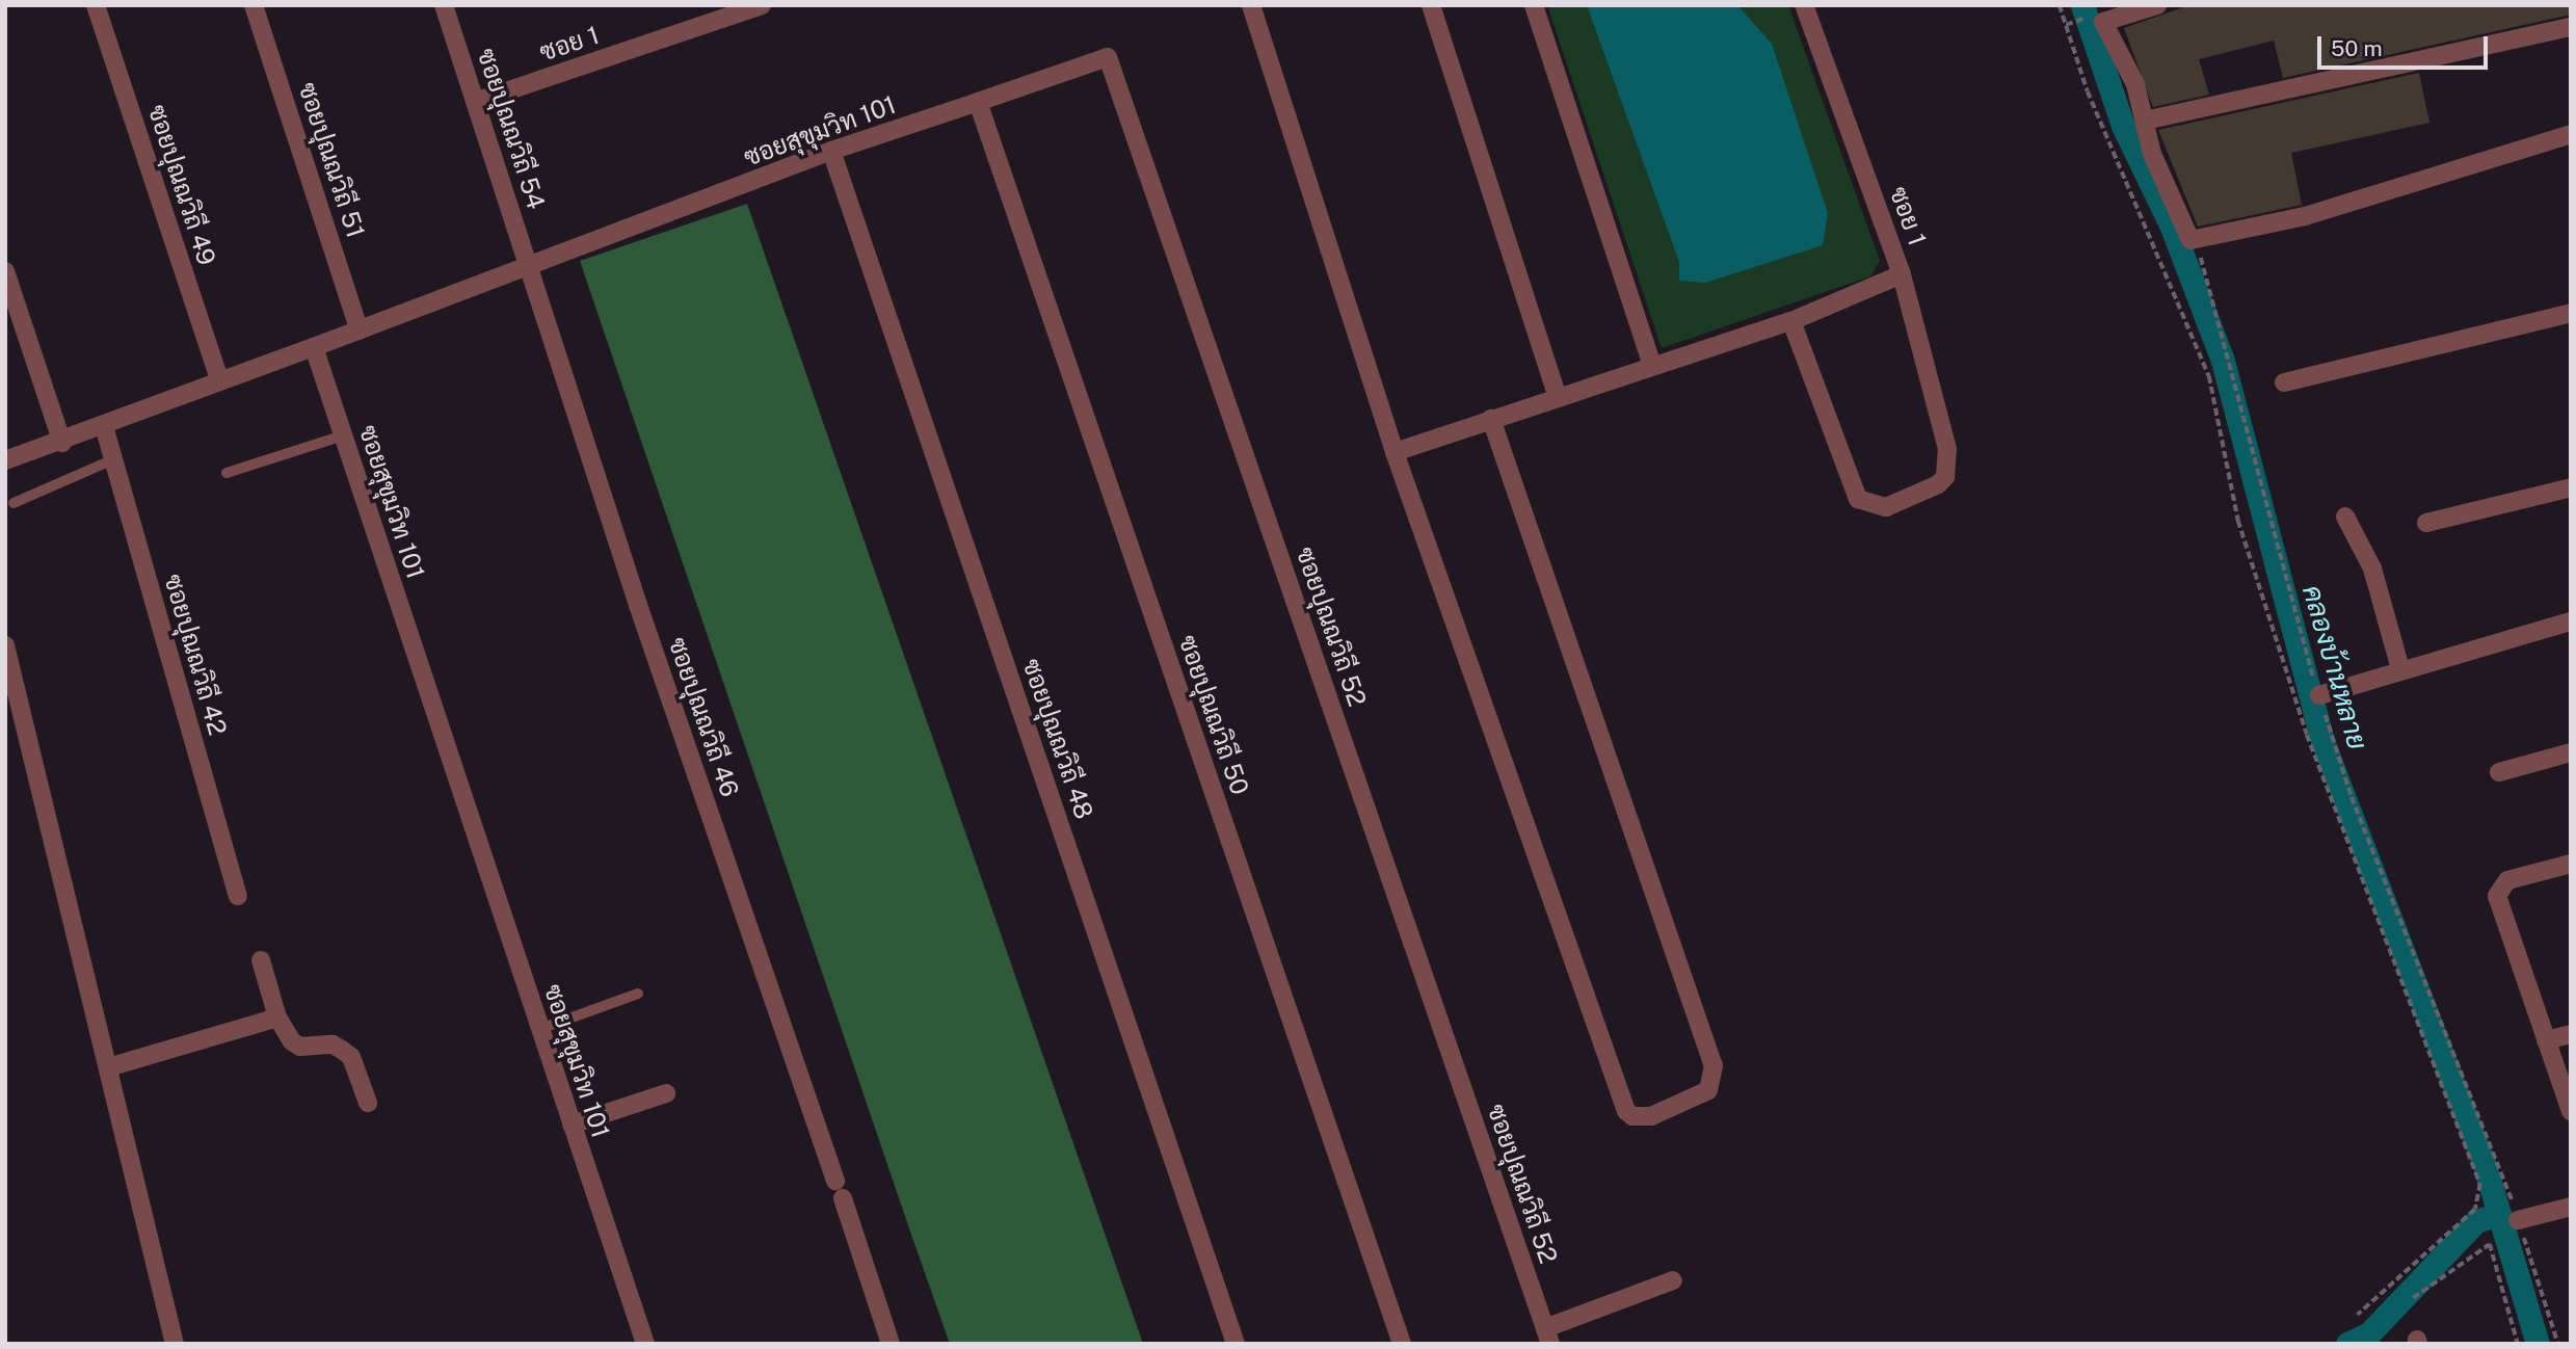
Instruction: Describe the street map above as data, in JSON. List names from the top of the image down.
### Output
{
  "streets": {
    "street": [
      "ซอย 1",
      "ซอยปุณณวิถี 54",
      "ซอยสุขุมวิท 101",
      "ซอยปุณณวิถี 51",
      "ซอยปุณณวิถี 49",
      "ซอยปุณณวิถี 52",
      "ซอยปุณณวิถี 42",
      "ซอยปุณณวิถี 50",
      "ซอยปุณณวิถี 46",
      "ซอยปุณณวิถี 48"
    ]
  },
  "crossings": [
    ["ซอย 1", "ซอยปุณณวิถี 54"],
    ["ซอยปุณณวิถี 54", "ซอยสุขุมวิท 101"],
    ["ซอยปุณณวิถี 54", "ซอยปุณณวิถี 46"],
    ["ซอยสุขุมวิท 101", "ซอยปุณณวิถี 51"],
    ["ซอยสุขุมวิท 101", "ซอยปุณณวิถี 52"],
    ["ซอยสุขุมวิท 101", "ซอยปุณณวิถี 50"],
    ["ซอยสุขุมวิท 101", "ซอยปุณณวิถี 46"],
    ["ซอยสุขุมวิท 101", "ซอยปุณณวิถี 48"],
    ["ซอยปุณณวิถี 52", "ซอยปุณณวิถี 50"]
  ],
  "water": ["คลองบ้านหลาย"],
  "scale_bar": "50 m"
}
